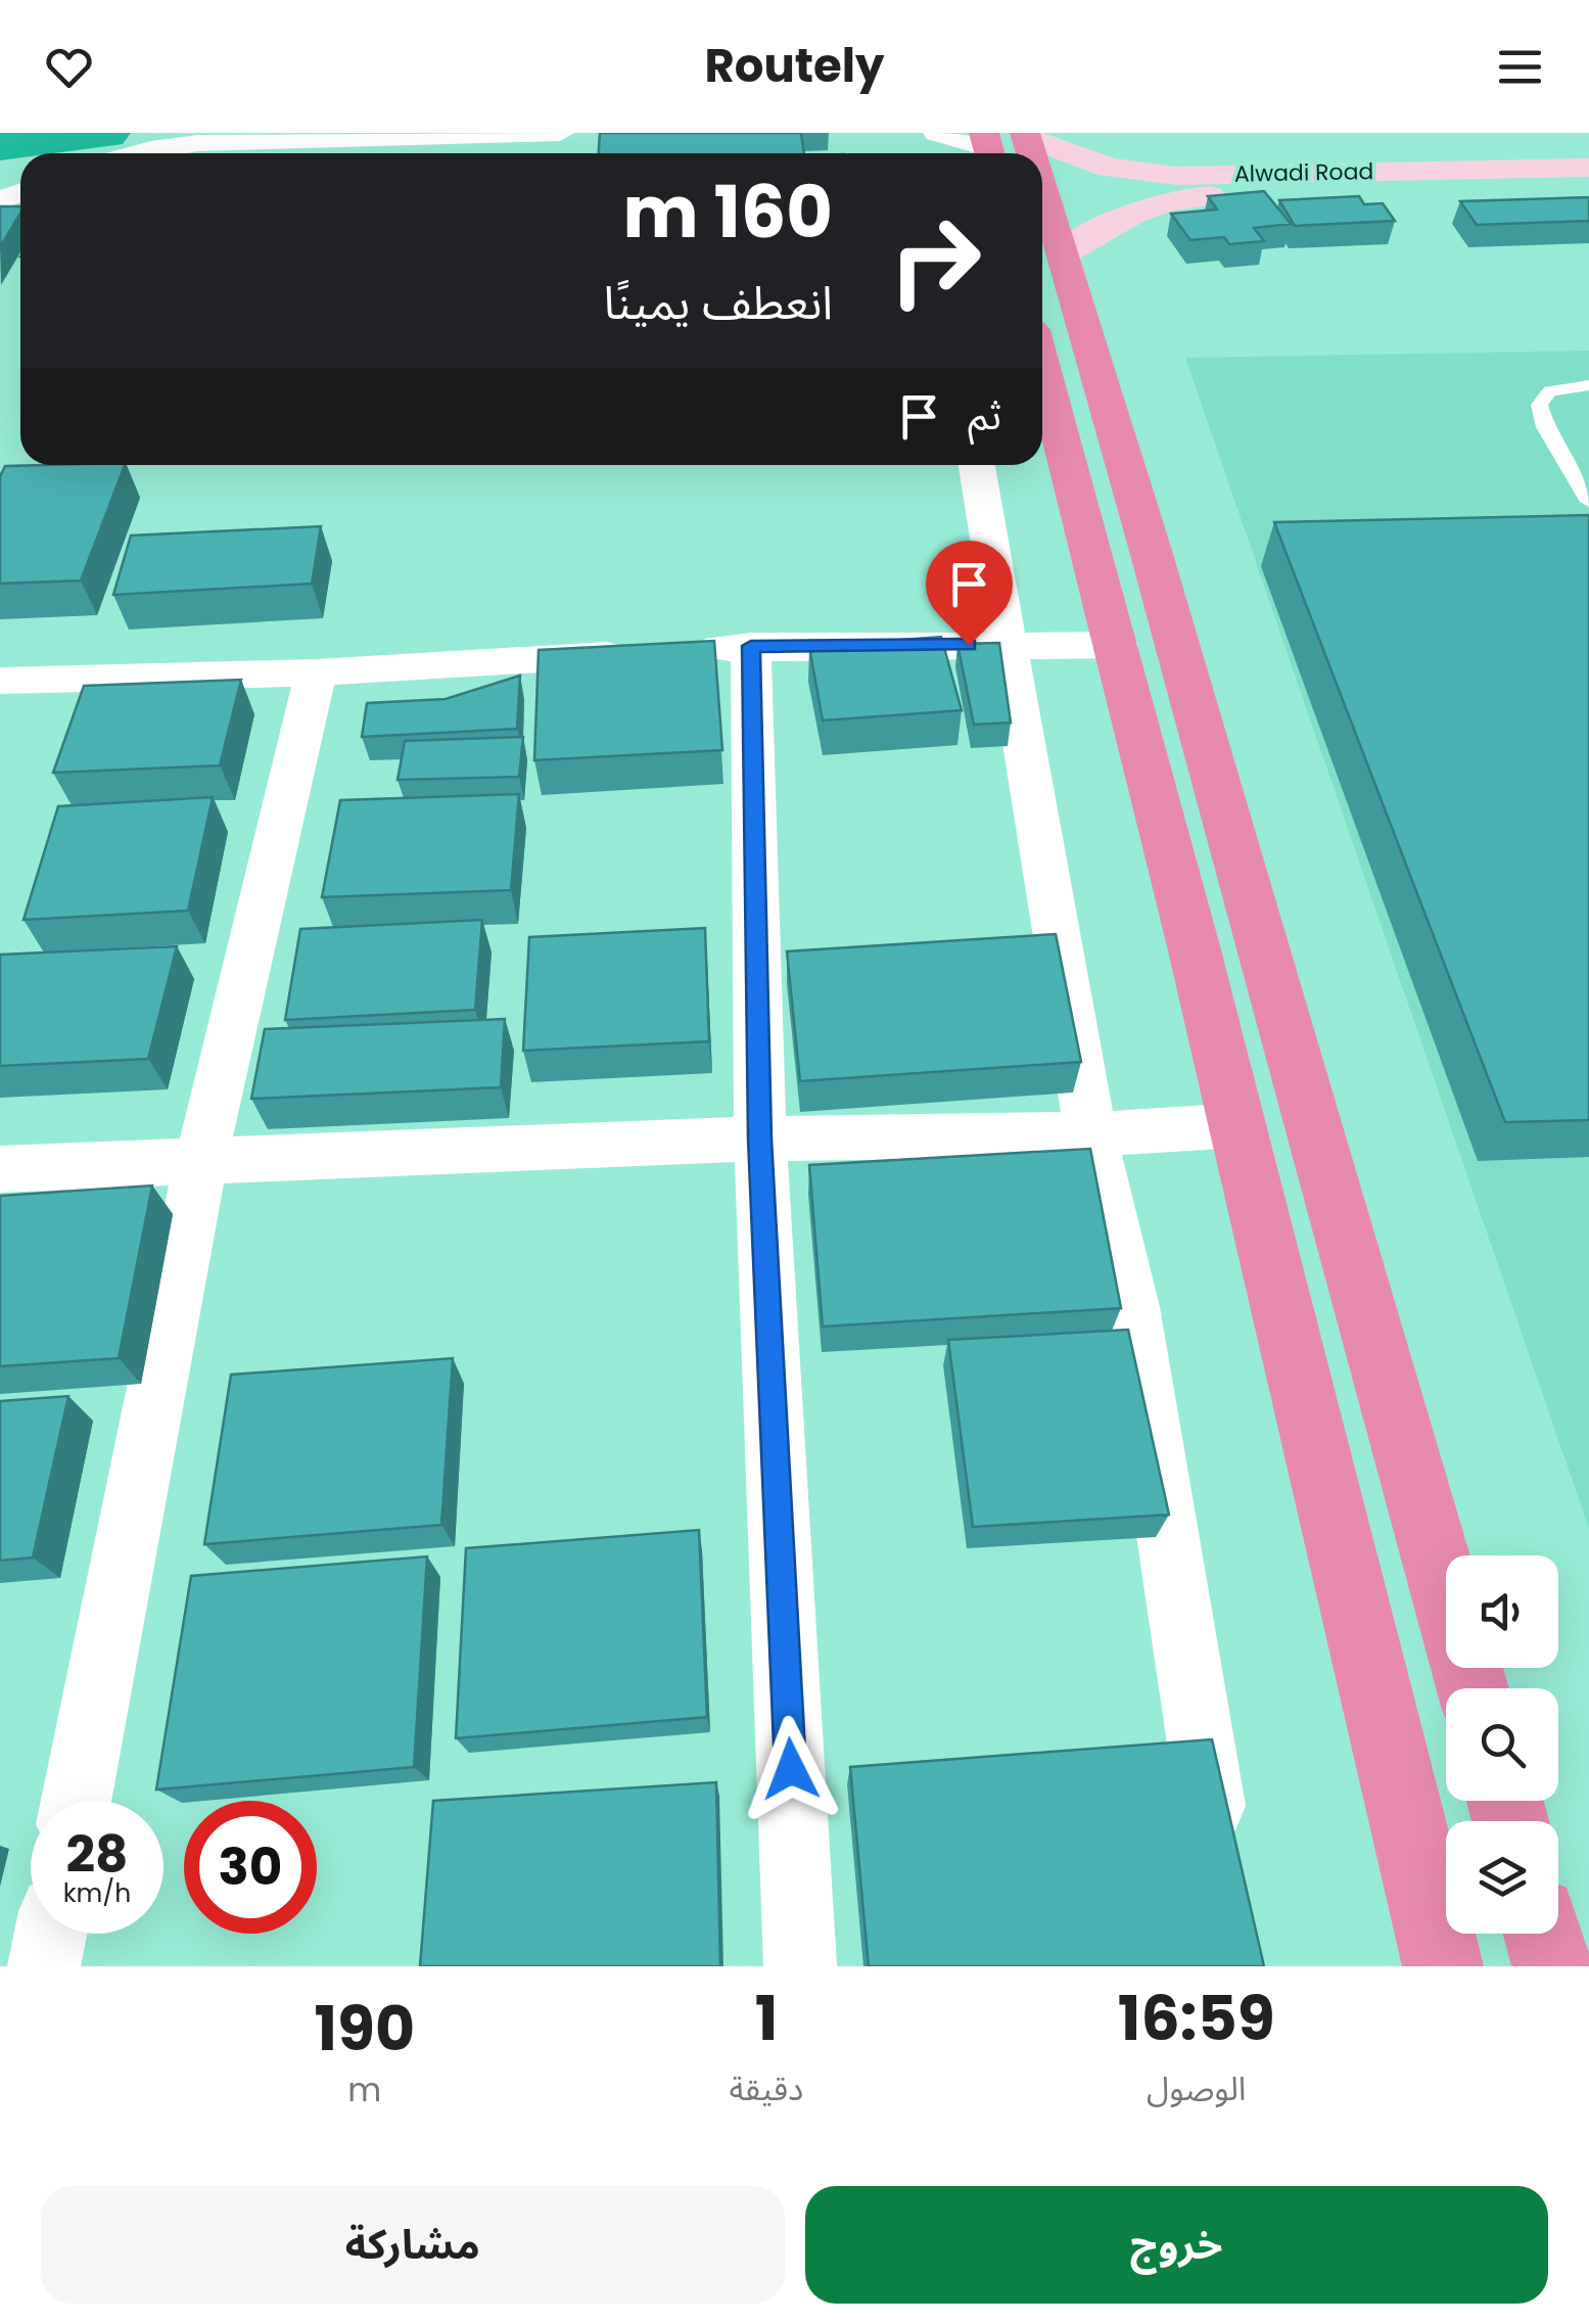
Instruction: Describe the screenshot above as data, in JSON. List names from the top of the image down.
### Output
{
  "streets": {
    "main road": ["Alwadi Road"]
  },
  "page": {
    "header": "Routely",
    "turn": ["160 m", "انعطف يمينًا"],
    "then": "ثم",
    "speed": "28 km/h",
    "limit": "30",
    "eta": [
      "16:59",
      "الوصول",
      "1",
      "دقيقة",
      "190",
      "m"
    ],
    "buttons": ["خروج", "مشاركة"]
  }
}
